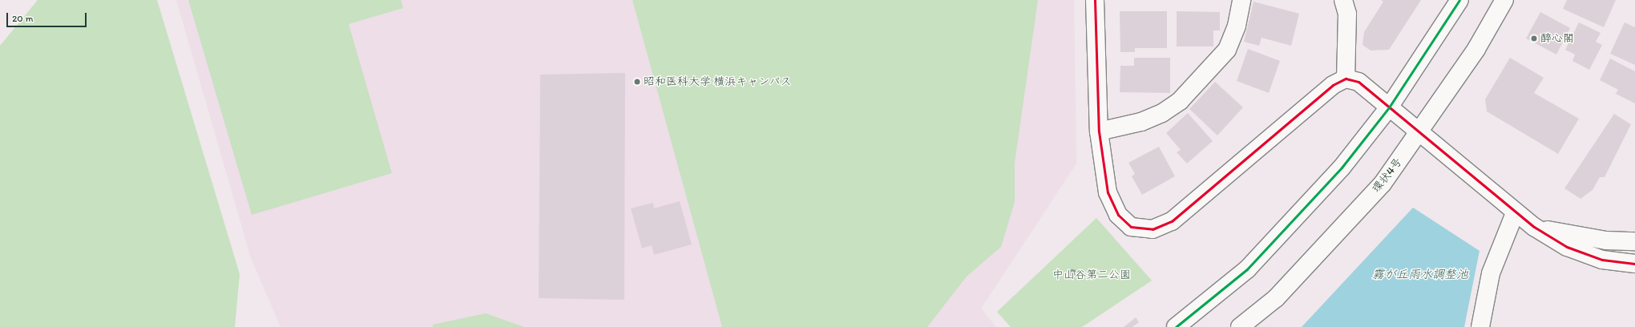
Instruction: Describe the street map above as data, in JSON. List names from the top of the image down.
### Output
{
  "streets": {
    "street": ["環状4号"]
  },
  "water": ["霧が丘雨水調整池"],
  "parks": ["中山谷第二公園"],
  "places": ["醉心閣", "昭和医科大学 横浜キャンパス"],
  "scale_bar": "20 m"
}
